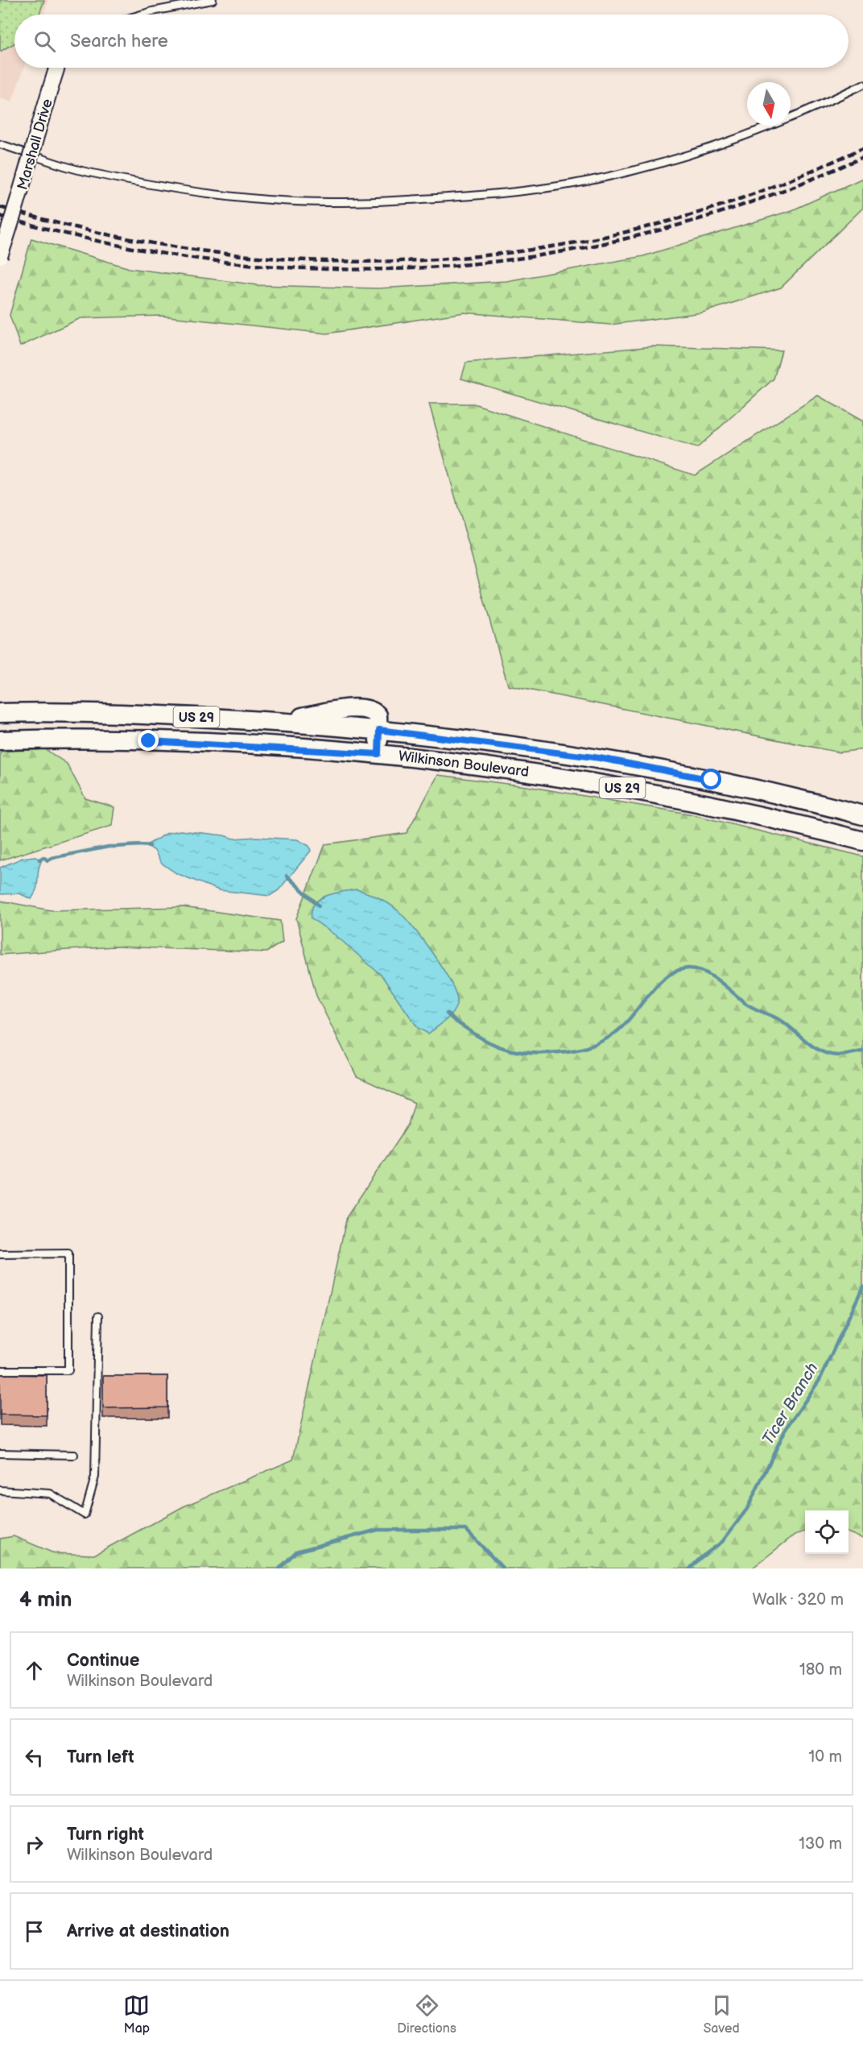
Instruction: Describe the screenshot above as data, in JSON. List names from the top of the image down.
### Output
{
  "streets": {
    "main road": ["US 29", "Wilkinson Boulevard"],
    "street": ["Marshall Drive"]
  },
  "crossings": [
    ["US 29", "Wilkinson Boulevard"]
  ],
  "water": ["Ticer Branch"],
  "north": "bottom",
  "page": {
    "search": "Search here",
    "heading": ["4 min", "Walk · 320 m"],
    "list": [
      ["Continue", "Wilkinson Boulevard", "180 m"],
      ["Turn left", "10 m"],
      ["Turn right", "Wilkinson Boulevard", "130 m"],
      "Arrive at destination"
    ],
    "nav": ["Map", "Directions", "Saved"]
  }
}
